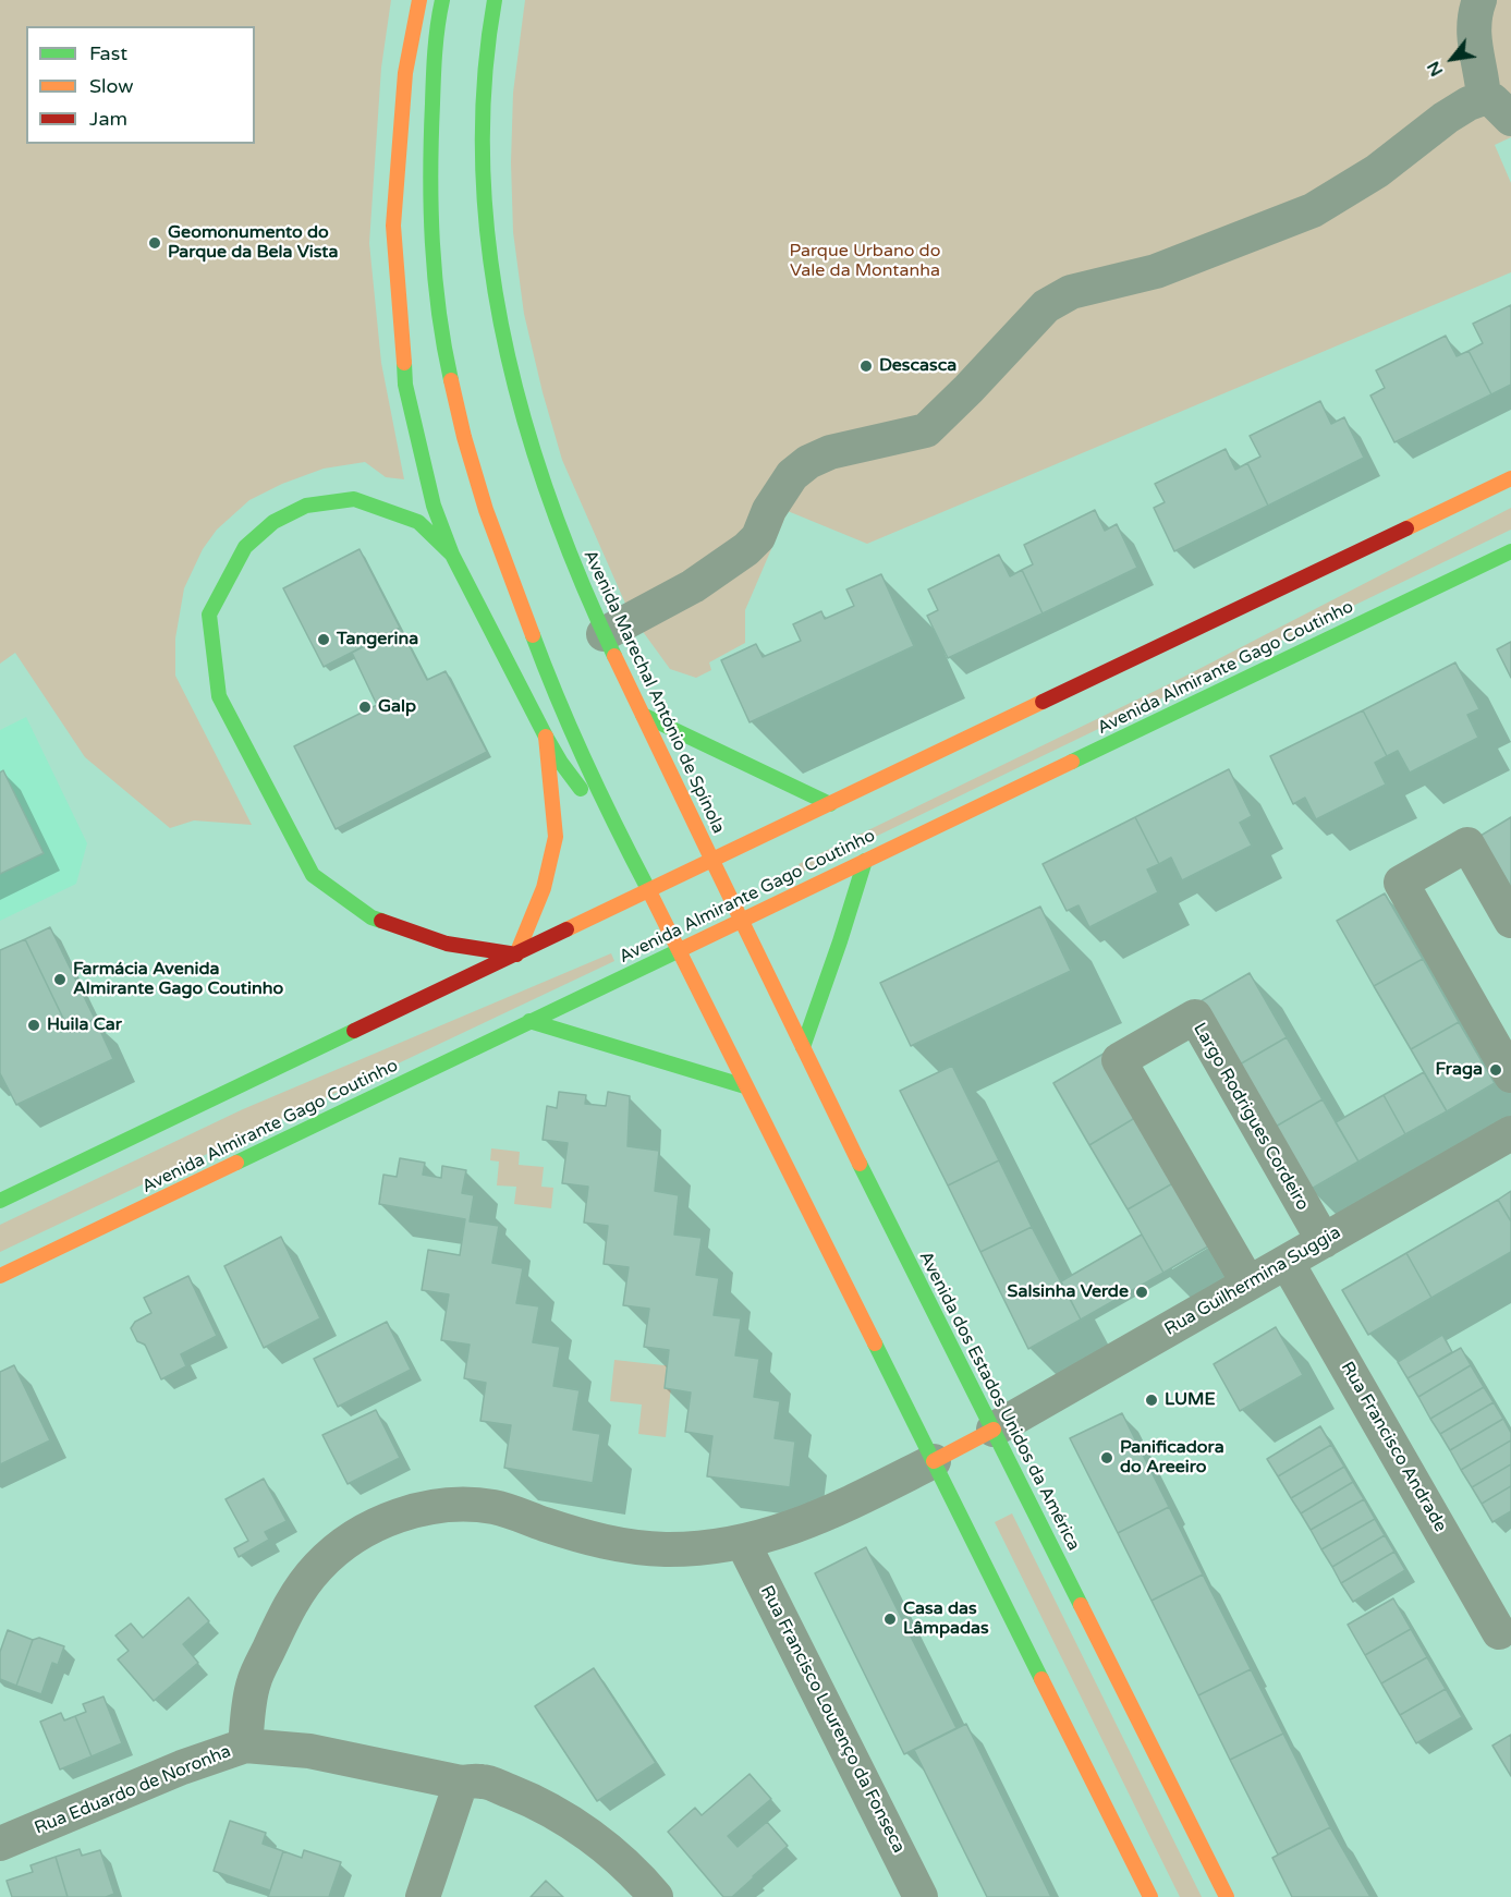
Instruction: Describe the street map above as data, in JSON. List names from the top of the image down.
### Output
{
  "streets": {
    "main road": ["Avenida Almirante Gago Coutinho", "Avenida Marechal António de Spínola", "Avenida dos Estados Unidos da América"],
    "street": [
      "Largo Rodrigues Cordeiro",
      "Rua Guilhermina Suggia",
      "Rua Francisco Andrade",
      "Rua Francisco Lourenço da Fonseca",
      "Rua Eduardo de Noronha"
    ]
  },
  "crossings": [
    ["Avenida Almirante Gago Coutinho", "Avenida Marechal António de Spínola"],
    ["Avenida Almirante Gago Coutinho", "Avenida dos Estados Unidos da América"],
    ["Avenida Marechal António de Spínola", "Avenida dos Estados Unidos da América"],
    ["Largo Rodrigues Cordeiro", "Rua Guilhermina Suggia"],
    ["Rua Guilhermina Suggia", "Avenida dos Estados Unidos da América"],
    ["Rua Guilhermina Suggia", "Rua Francisco Andrade"]
  ],
  "parks": ["Parque Urbano do Vale da Montanha"],
  "places": [
    "Geomonumento do Parque da Bela Vista",
    "Descasca",
    "Tangerina",
    "Galp",
    "Farmácia Avenida Almirante Gago Coutinho",
    "Huila Car",
    "Fraga",
    "Salsinha Verde",
    "LUME",
    "Panificadora do Areeiro",
    "Casa das Lâmpadas"
  ],
  "legend": ["Fast", "Slow", "Jam"],
  "north": "bottom left"
}
